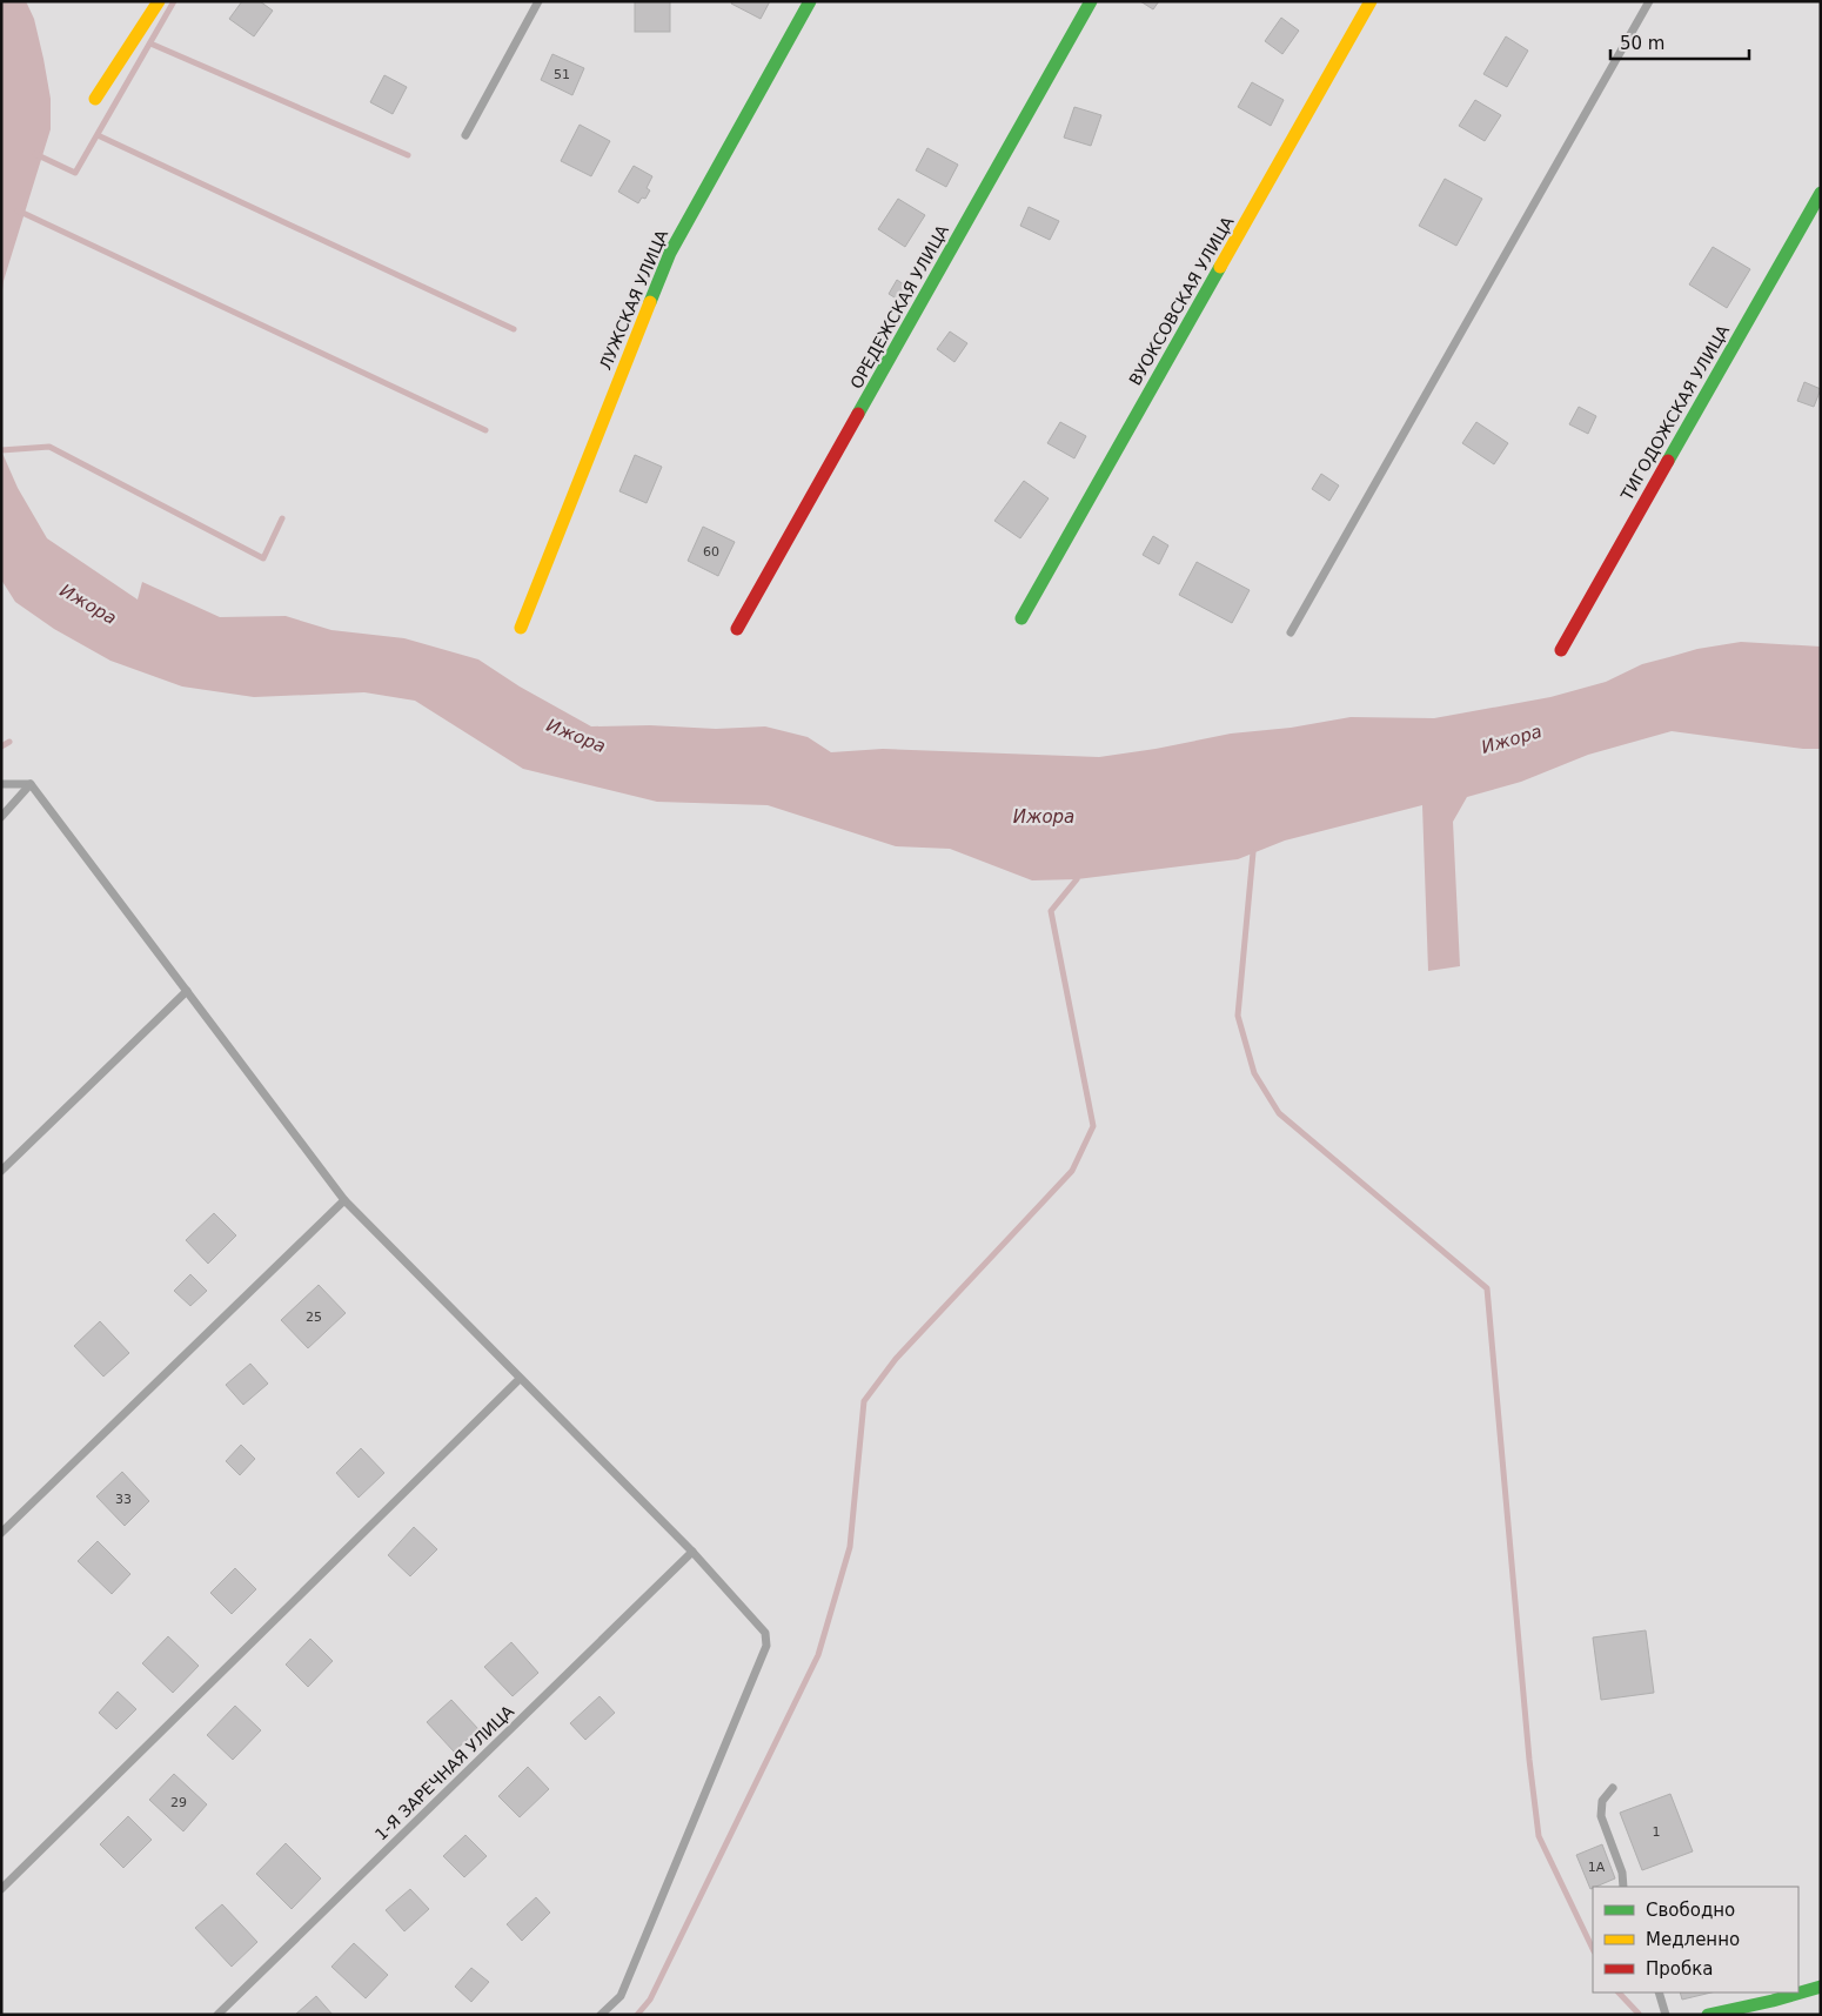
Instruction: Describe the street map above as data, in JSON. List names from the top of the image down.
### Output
{
  "streets": {
    "street": [
      "ЛУЖСКАЯ УЛИЦА",
      "ВУОКСОВСКАЯ УЛИЦА",
      "ОРЕДЕЖСКАЯ УЛИЦА",
      "ТИГОДОЖСКАЯ УЛИЦА"
    ],
    "lane": ["1-Я ЗАРЕЧНАЯ УЛИЦА"]
  },
  "water": ["Ижора"],
  "house_numbers": [
    "51",
    "60",
    "25",
    "33",
    "29",
    "1",
    "1А"
  ],
  "legend": ["Свободно", "Медленно", "Пробка"],
  "scale_bar": "50 m"
}
